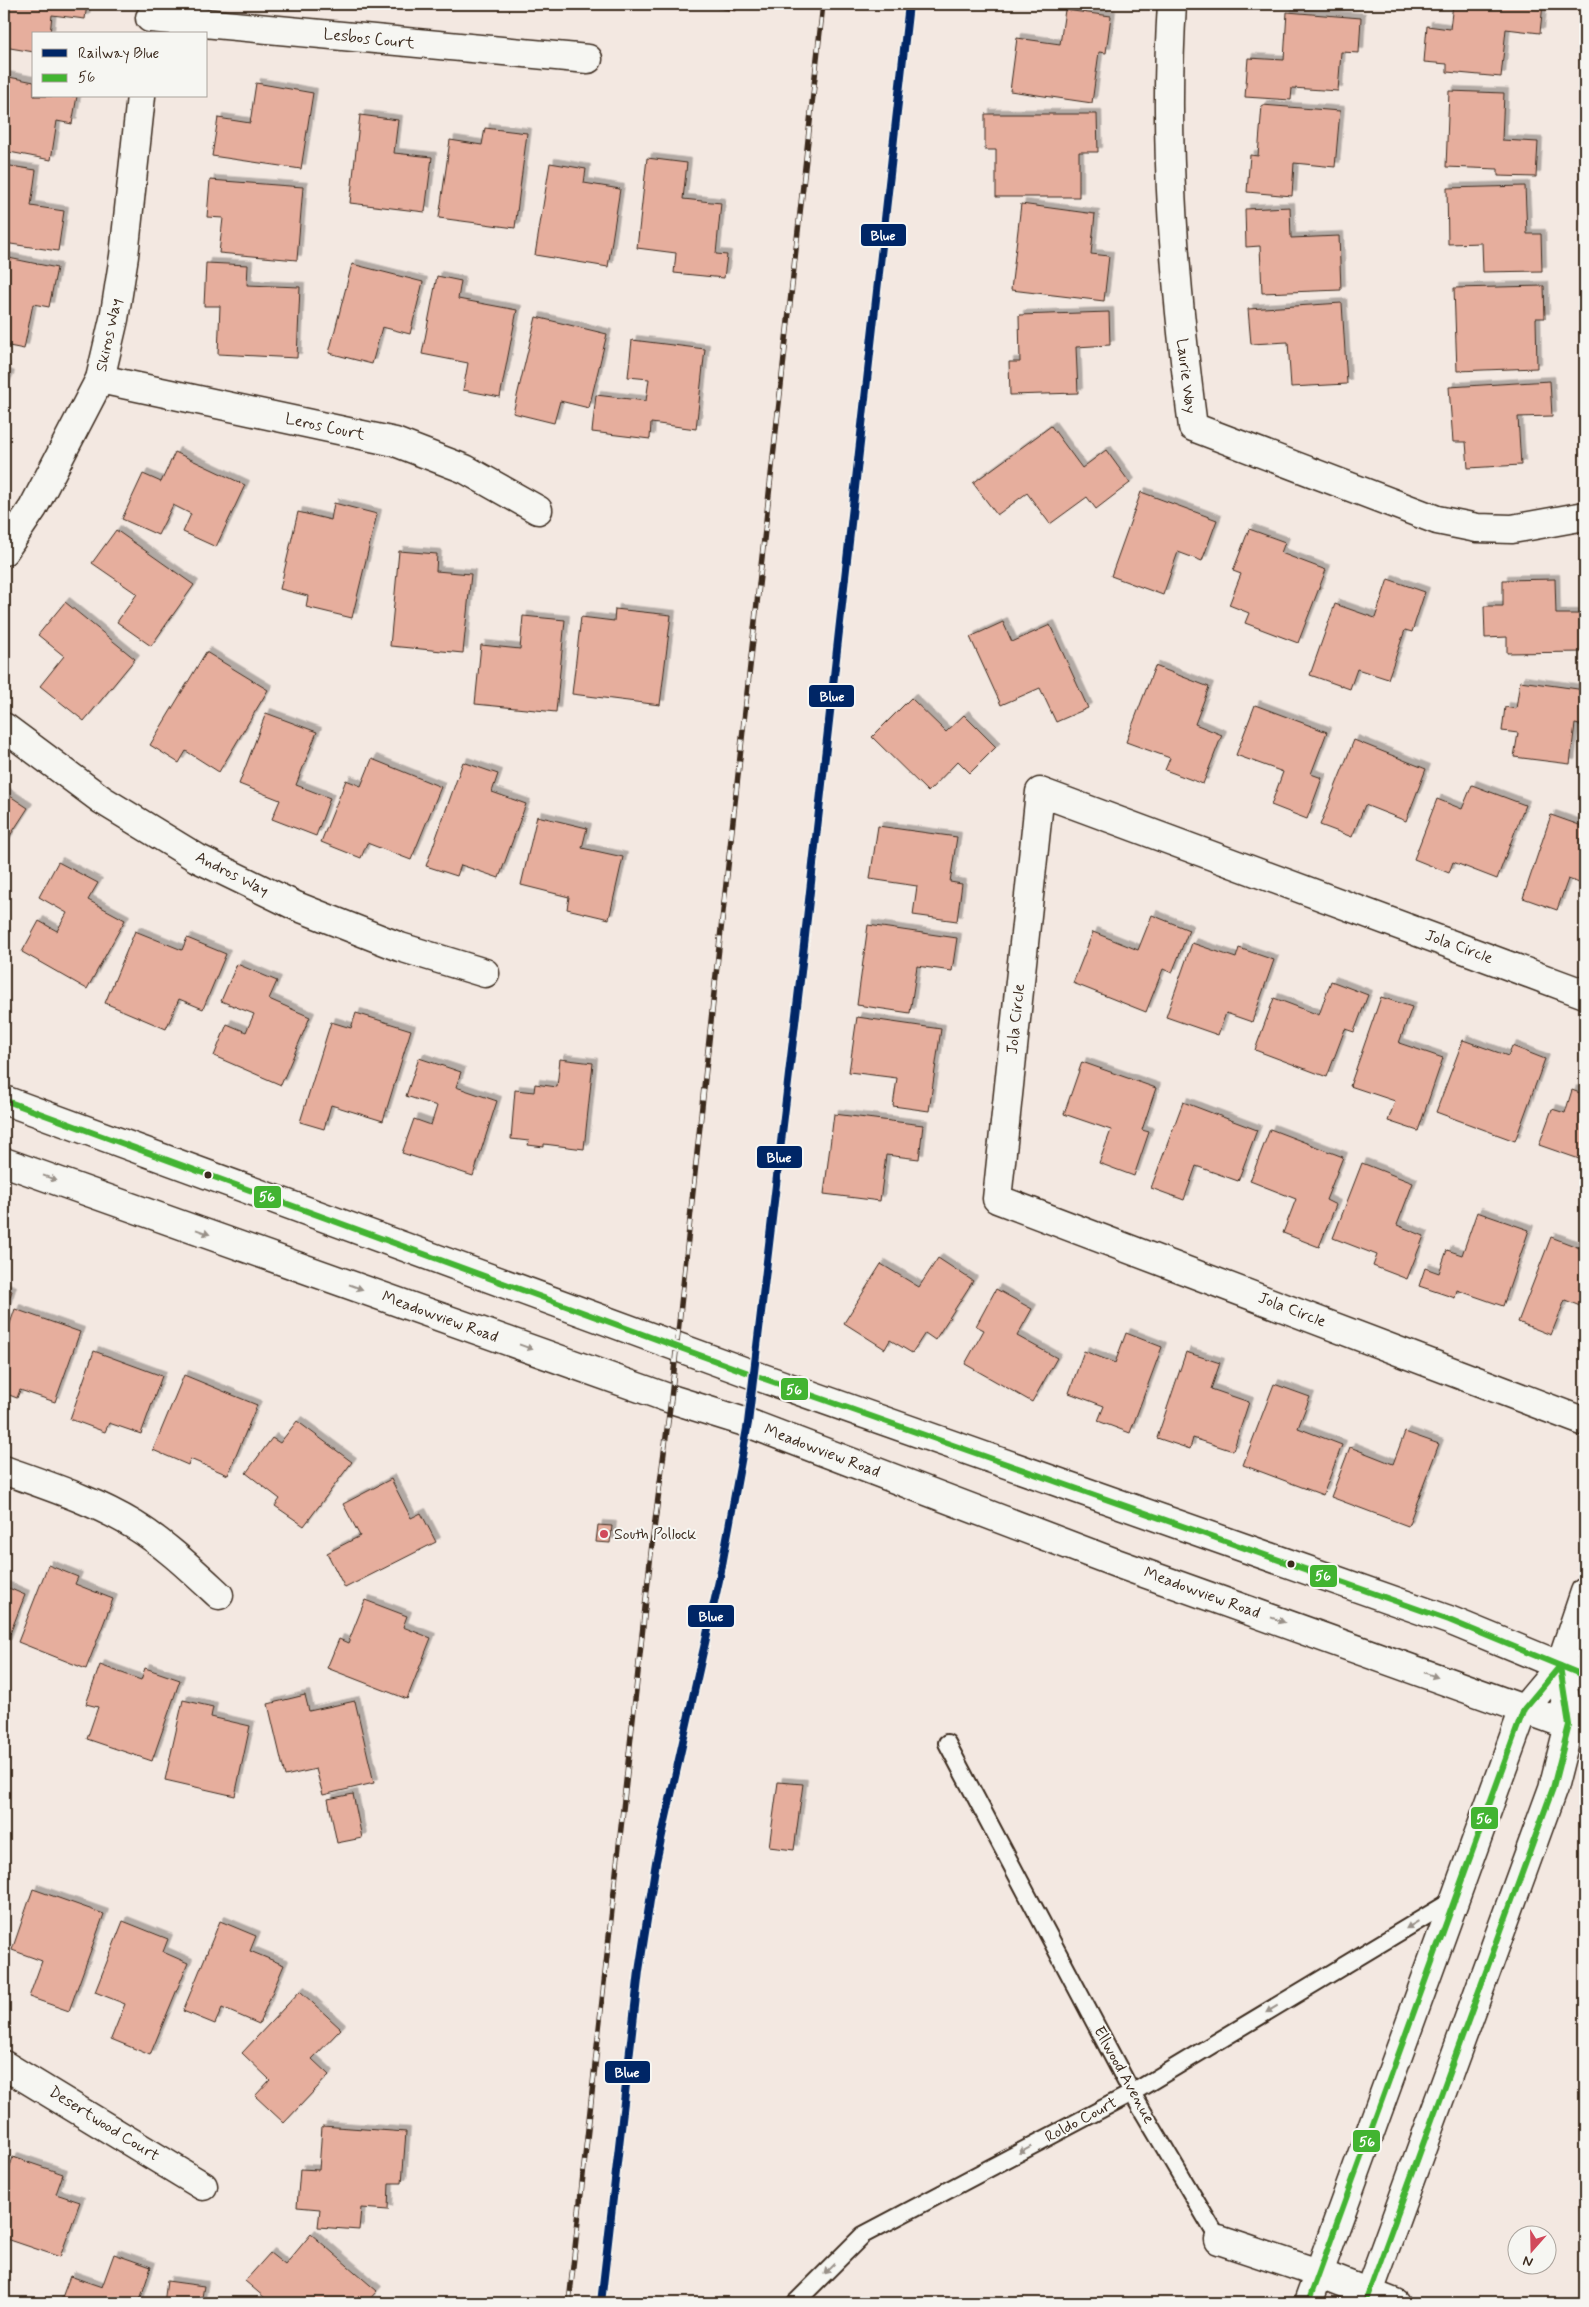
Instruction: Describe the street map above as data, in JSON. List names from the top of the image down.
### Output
{
  "streets": {
    "street": [
      "Lesbos Court",
      "Skiros Way",
      "Laurie Way",
      "Leros Court",
      "Andros Way",
      "Jola Circle",
      "Meadowview Road",
      "Ellwood Avenue",
      "Desertwood Court"
    ],
    "lane": ["Roldo Court"]
  },
  "crossings": [
    ["Skiros Way", "Leros Court"],
    ["Ellwood Avenue", "Roldo Court"]
  ],
  "one_way": ["Roldo Court"],
  "places": ["South Pollock"],
  "lines": ["rail line Blue", "transit line 56"],
  "legend": ["Railway Blue", "56"],
  "north": "bottom"
}
